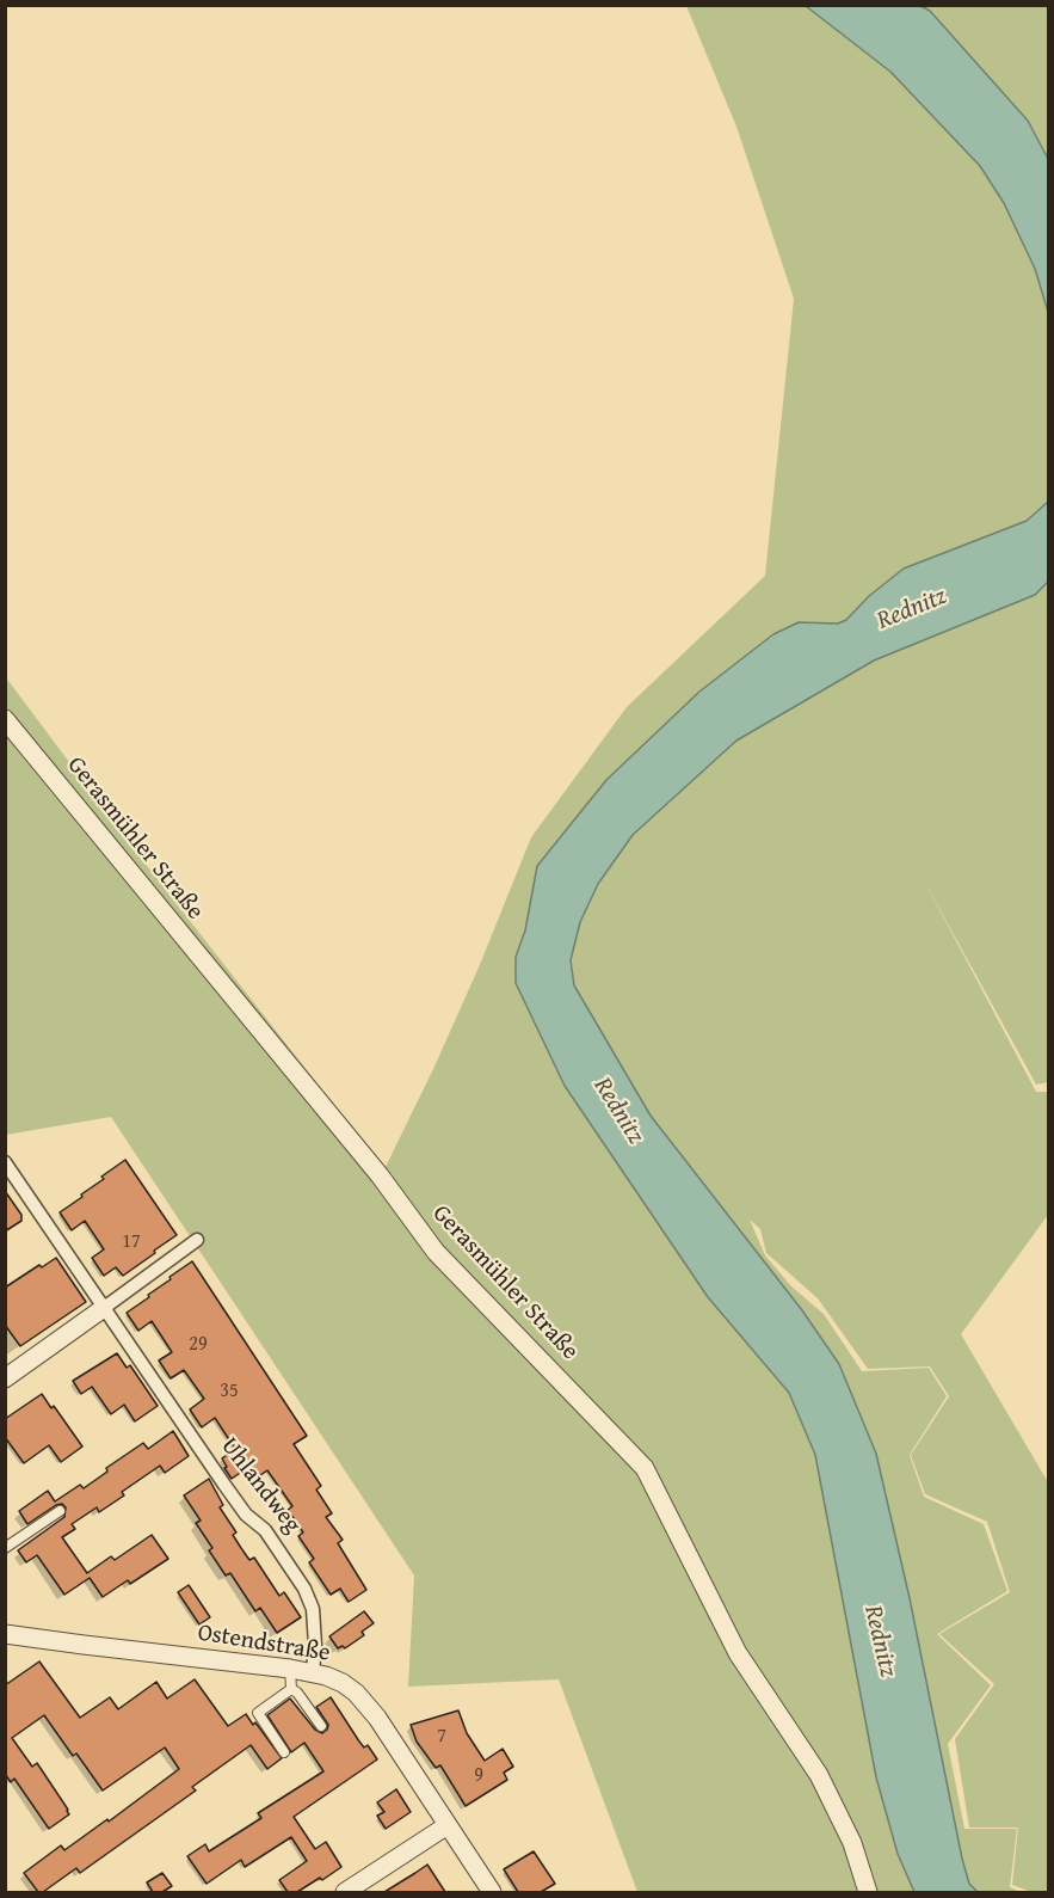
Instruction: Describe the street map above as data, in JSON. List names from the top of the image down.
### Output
{
  "streets": {
    "street": ["Gerasmühler Straße", "Uhlandweg", "Ostendstraße"]
  },
  "crossings": [
    ["Uhlandweg", "Ostendstraße"]
  ],
  "water": ["Rednitz"],
  "house_numbers": [
    "17",
    "29",
    "35",
    "7",
    "9"
  ]
}
